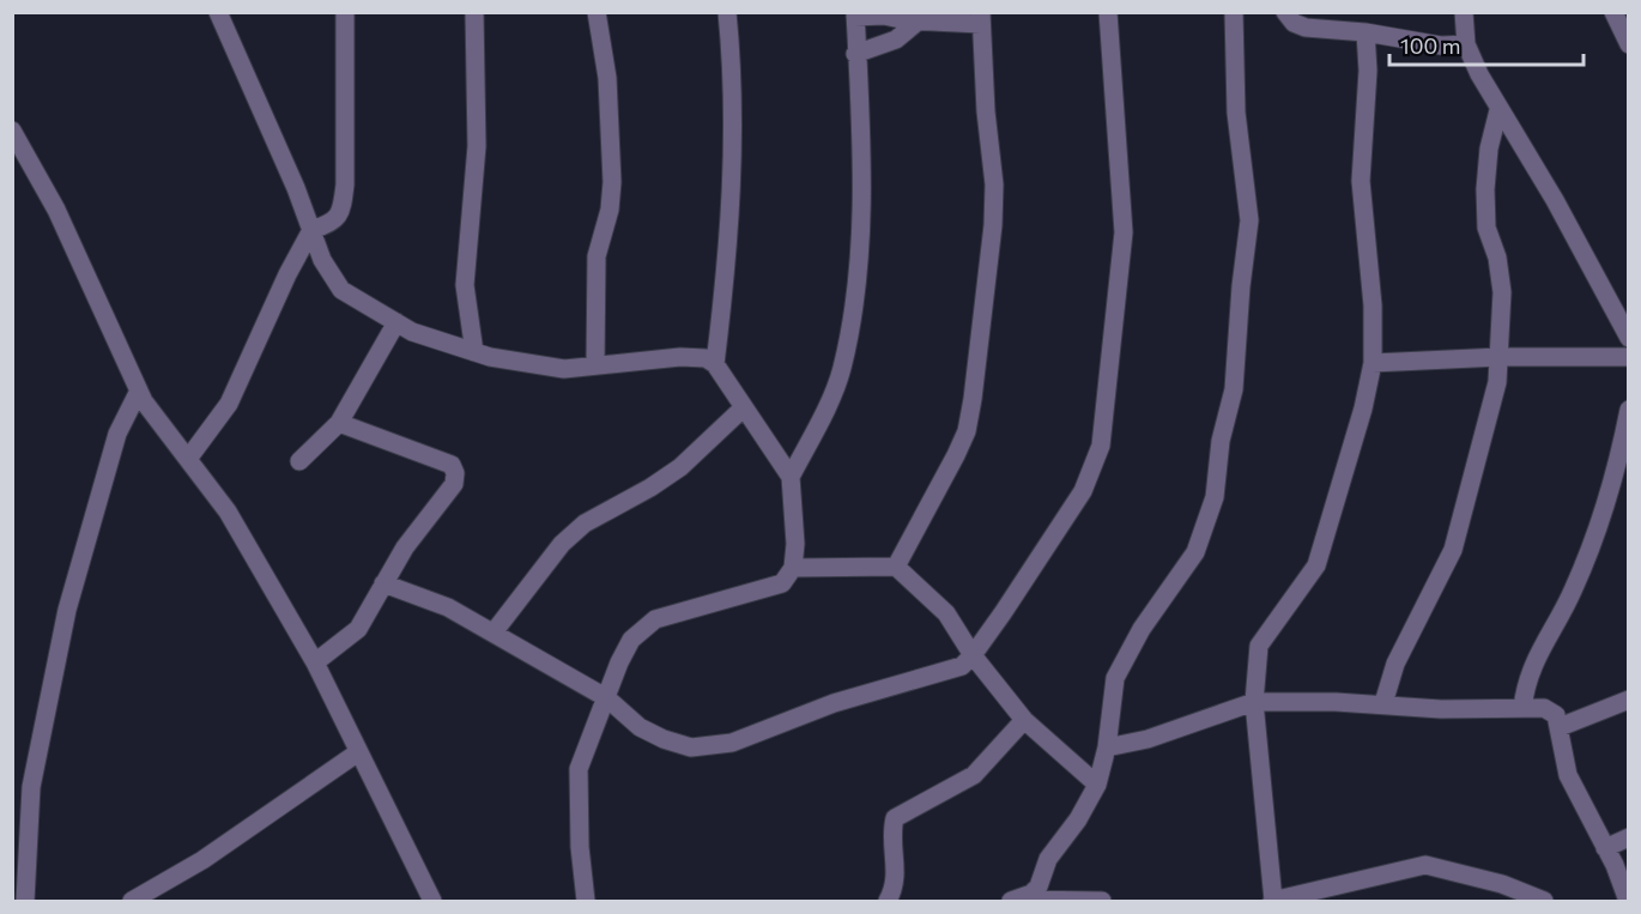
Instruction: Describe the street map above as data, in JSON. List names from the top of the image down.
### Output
{
  "scale_bar": "100 m"
}
